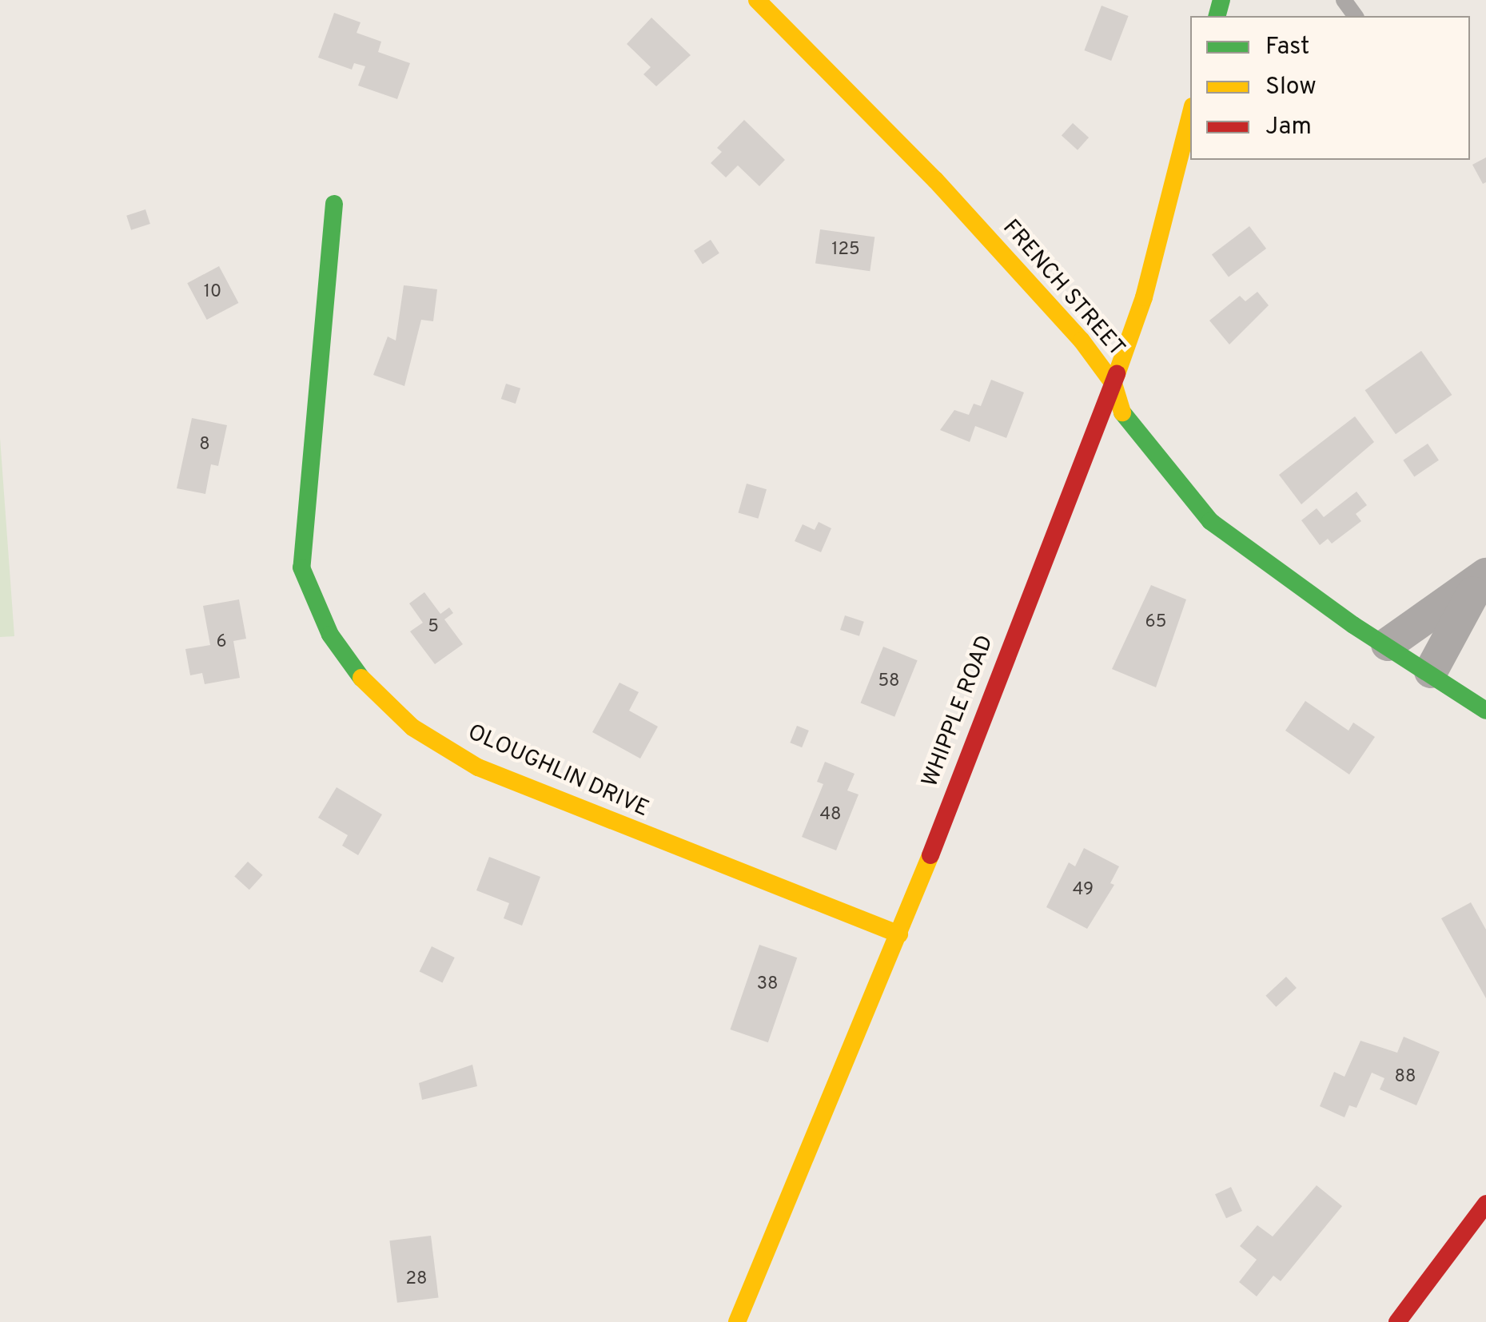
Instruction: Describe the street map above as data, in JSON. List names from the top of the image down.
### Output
{
  "streets": {
    "street": ["FRENCH STREET", "WHIPPLE ROAD", "OLOUGHLIN DRIVE"]
  },
  "crossings": [
    ["FRENCH STREET", "WHIPPLE ROAD"],
    ["WHIPPLE ROAD", "OLOUGHLIN DRIVE"]
  ],
  "house_numbers": [
    "125",
    "10",
    "8",
    "65",
    "5",
    "6",
    "58",
    "48",
    "49",
    "38",
    "88",
    "28"
  ],
  "legend": ["Fast", "Slow", "Jam"]
}
